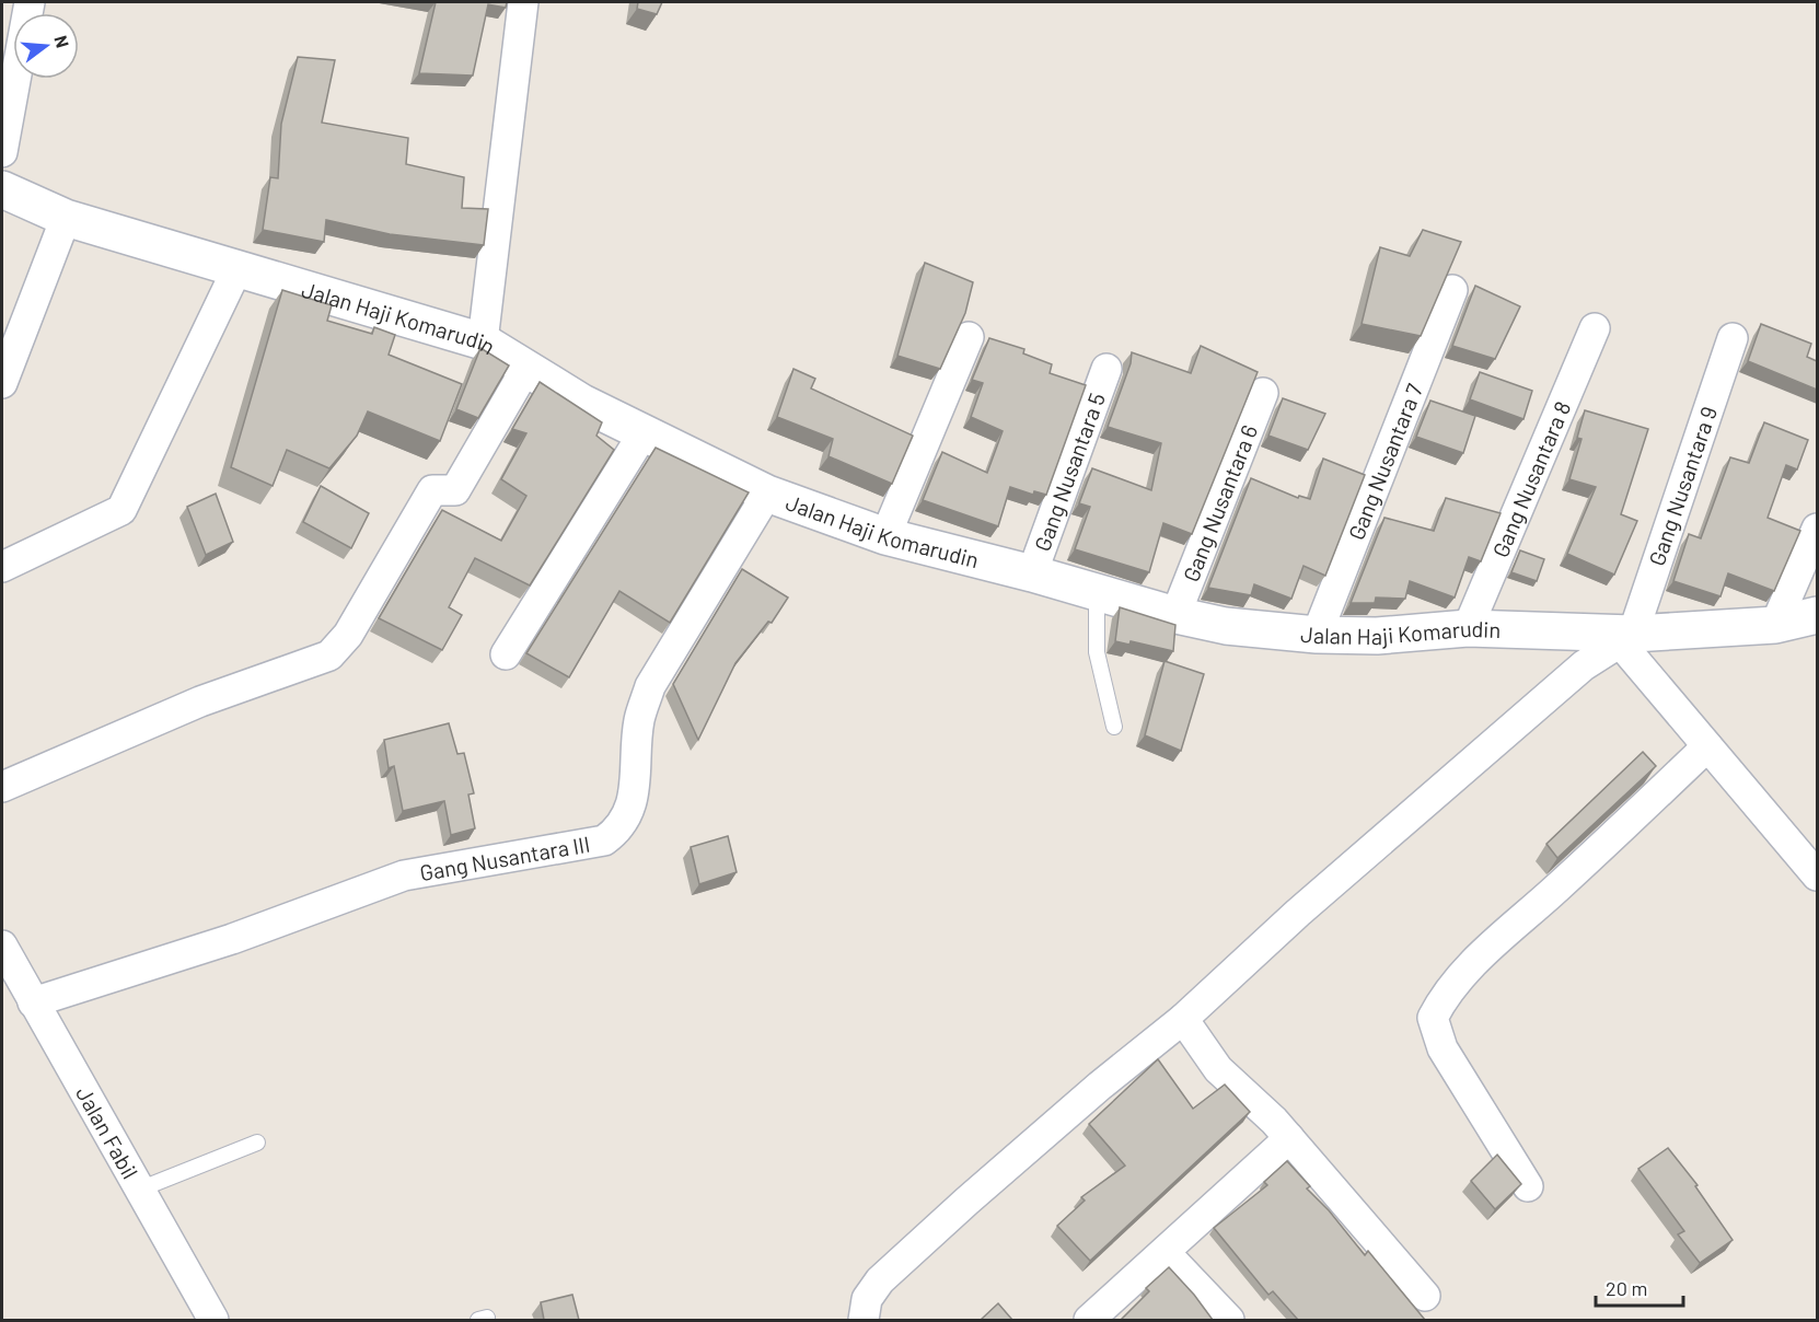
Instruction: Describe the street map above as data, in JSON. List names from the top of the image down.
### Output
{
  "streets": {
    "street": [
      "Jalan Haji Komarudin",
      "Gang Nusantara 7",
      "Gang Nusantara 5",
      "Gang Nusantara 8",
      "Gang Nusantara 9",
      "Gang Nusantara 6",
      "Gang Nusantara III",
      "Jalan Fabil"
    ]
  },
  "crossings": [
    ["Jalan Haji Komarudin", "Gang Nusantara 7"],
    ["Jalan Haji Komarudin", "Gang Nusantara 5"],
    ["Jalan Haji Komarudin", "Gang Nusantara 8"],
    ["Jalan Haji Komarudin", "Gang Nusantara 9"],
    ["Jalan Haji Komarudin", "Gang Nusantara 6"],
    ["Jalan Haji Komarudin", "Gang Nusantara III"],
    ["Gang Nusantara III", "Jalan Fabil"]
  ],
  "scale_bar": "20 m",
  "north": "right"
}
